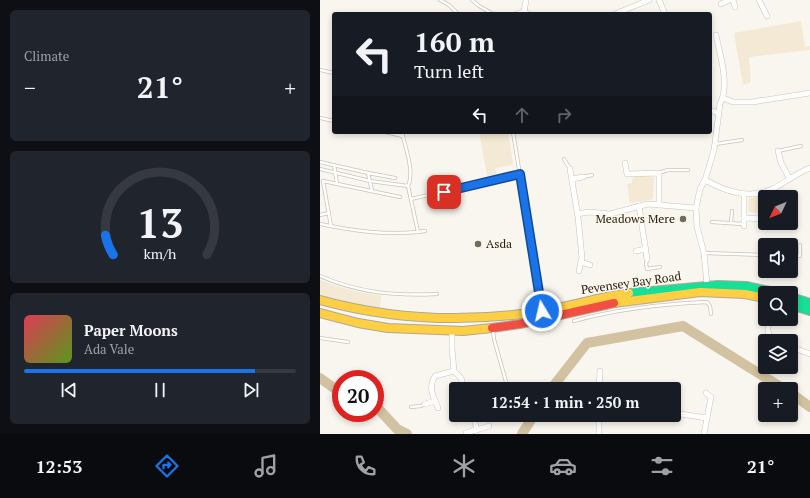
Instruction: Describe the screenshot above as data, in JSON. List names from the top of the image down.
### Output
{
  "streets": {
    "main road": ["Pevensey Bay Road"]
  },
  "places": ["Meadows Mere", "Asda"],
  "north": "bottom left",
  "page": {
    "tile": "Climate",
    "turn": ["160 m", "Turn left"],
    "heat": ["−", "21°", "+"],
    "map_buttons": "+",
    "song": ["Paper Moons", "Ada Vale"],
    "limit": "20",
    "trip": "12:54 · 1 min · 250 m",
    "tabs": ["12:53", "21°"],
    "gauge": ["13", "km/h"]
  }
}
